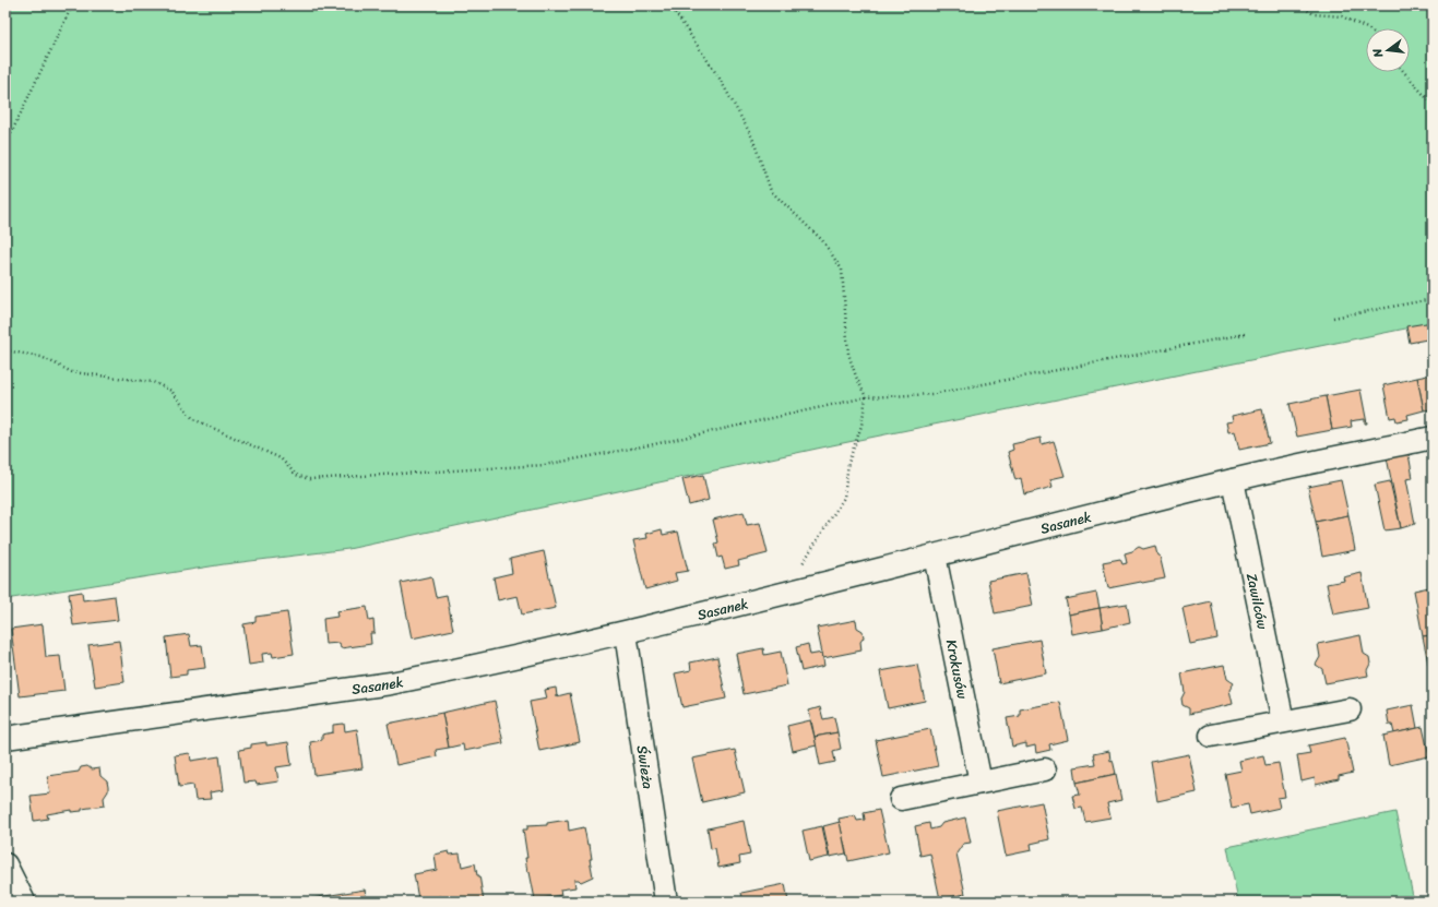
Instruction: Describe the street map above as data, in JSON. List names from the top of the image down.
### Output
{
  "streets": {
    "street": [
      "Sasanek",
      "Zawilców",
      "Krokusów",
      "Świeża"
    ]
  },
  "crossings": [
    ["Sasanek", "Zawilców"],
    ["Sasanek", "Krokusów"],
    ["Sasanek", "Świeża"]
  ],
  "north": "left"
}
